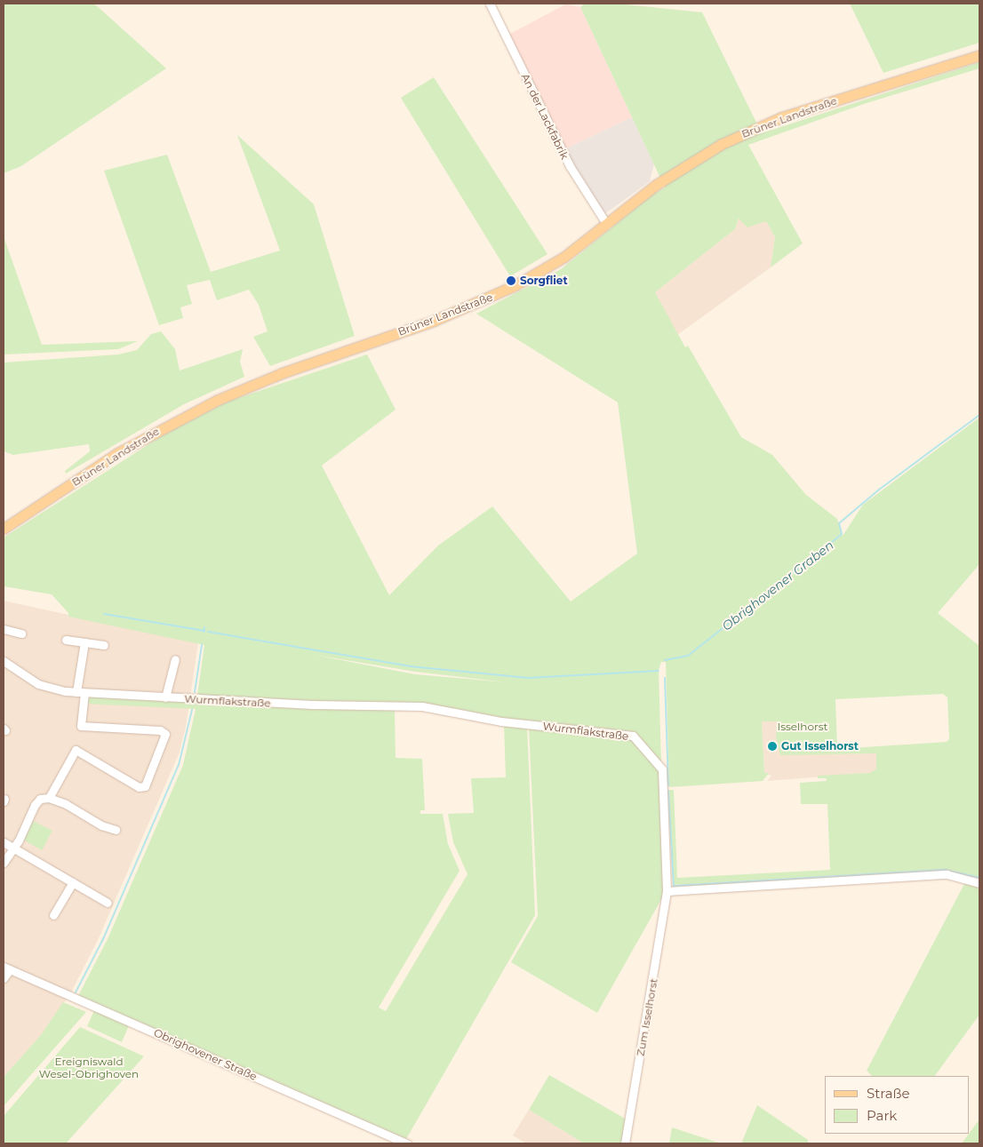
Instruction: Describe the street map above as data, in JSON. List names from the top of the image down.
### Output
{
  "streets": {
    "main road": ["Brüner Landstraße"],
    "street": [
      "An der Lackfabrik",
      "Wurmflakstraße",
      "Zum Isselhorst",
      "Obrighovener Straße"
    ]
  },
  "crossings": [
    ["An der Lackfabrik", "Brüner Landstraße"],
    ["Wurmflakstraße", "Zum Isselhorst"]
  ],
  "water": ["Obrighovener Graben"],
  "parks": ["Isselhorst", "Ereigniswald Wesel-Obrighoven"],
  "places": ["Sorgfliet", "Gut Isselhorst"],
  "legend": ["Straße", "Park"]
}
